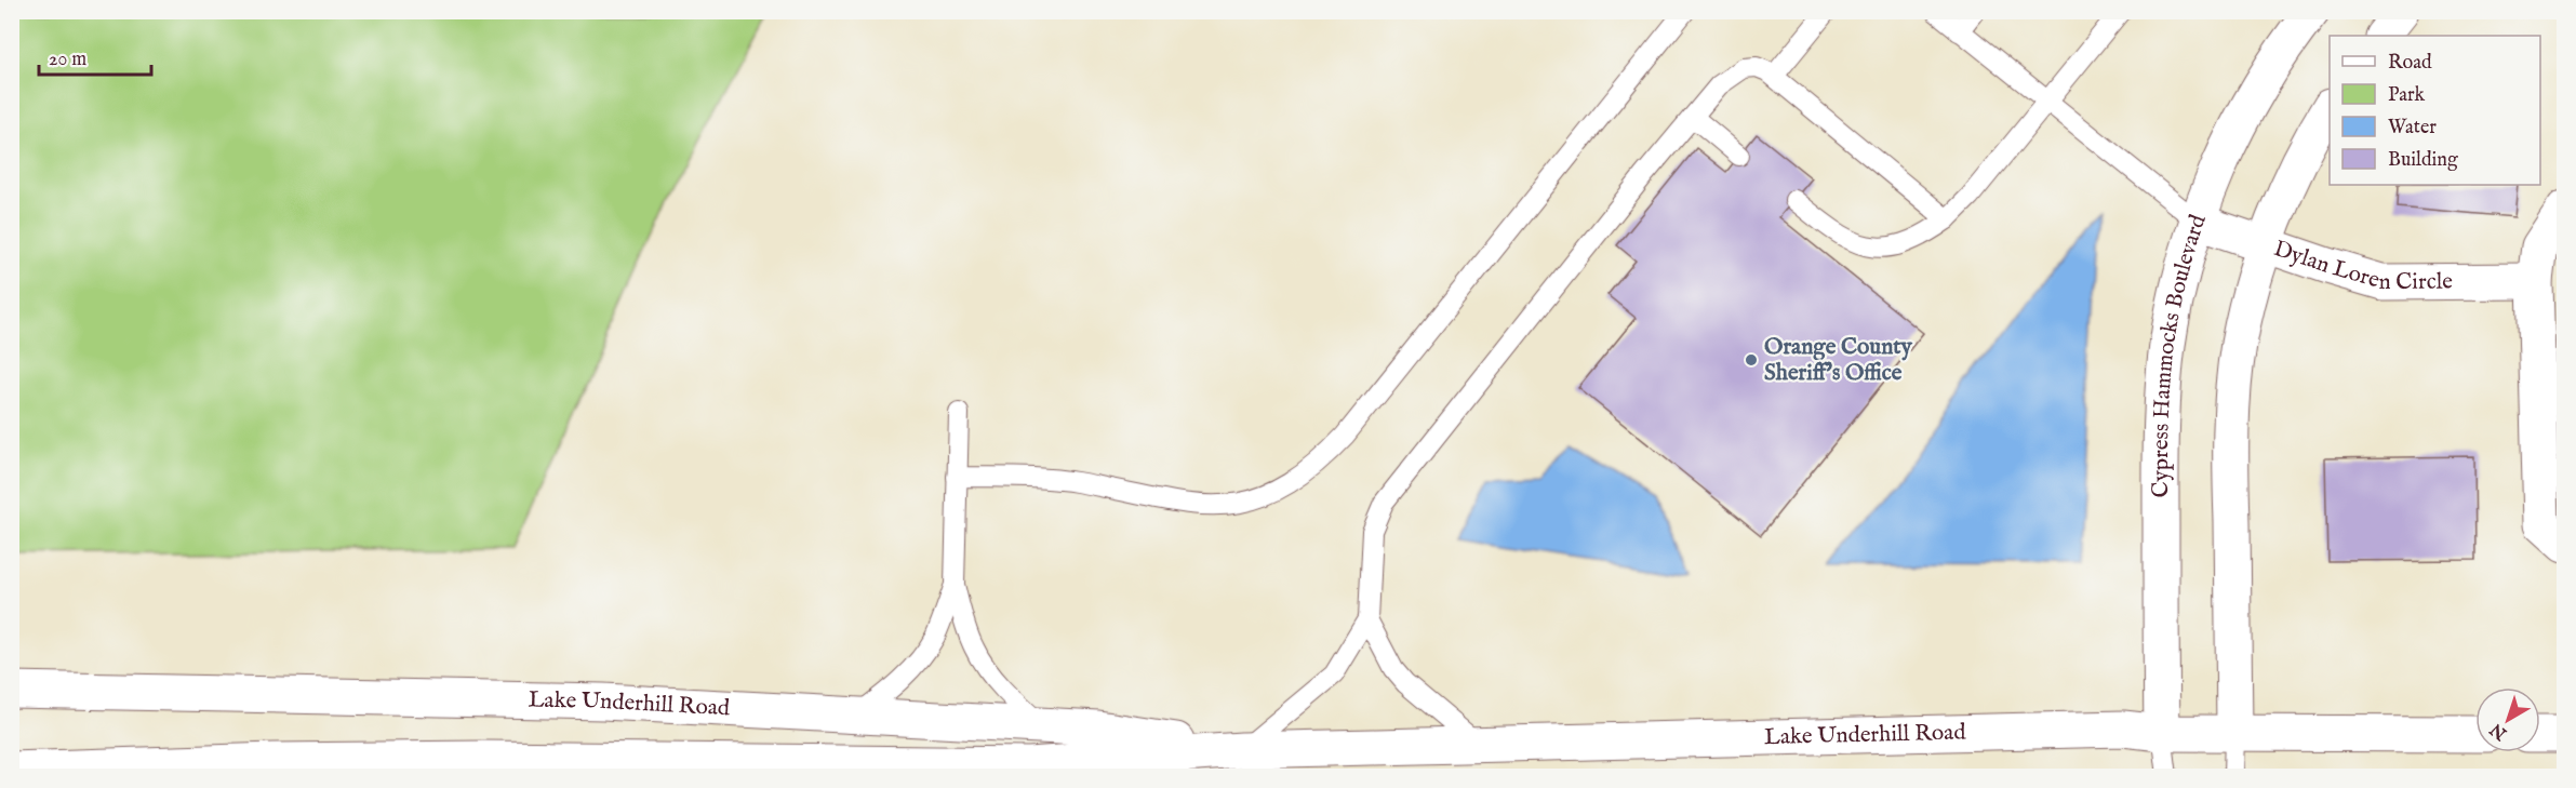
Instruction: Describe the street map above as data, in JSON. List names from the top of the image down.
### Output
{
  "streets": {
    "street": ["Dylan Loren Circle", "Cypress Hammocks Boulevard", "Lake Underhill Road"]
  },
  "crossings": [
    ["Dylan Loren Circle", "Cypress Hammocks Boulevard"],
    ["Cypress Hammocks Boulevard", "Lake Underhill Road"]
  ],
  "places": ["Orange County Sheriff's Office"],
  "legend": [
    "Road",
    "Park",
    "Water",
    "Building"
  ],
  "scale_bar": "20 m",
  "north": "bottom left"
}
